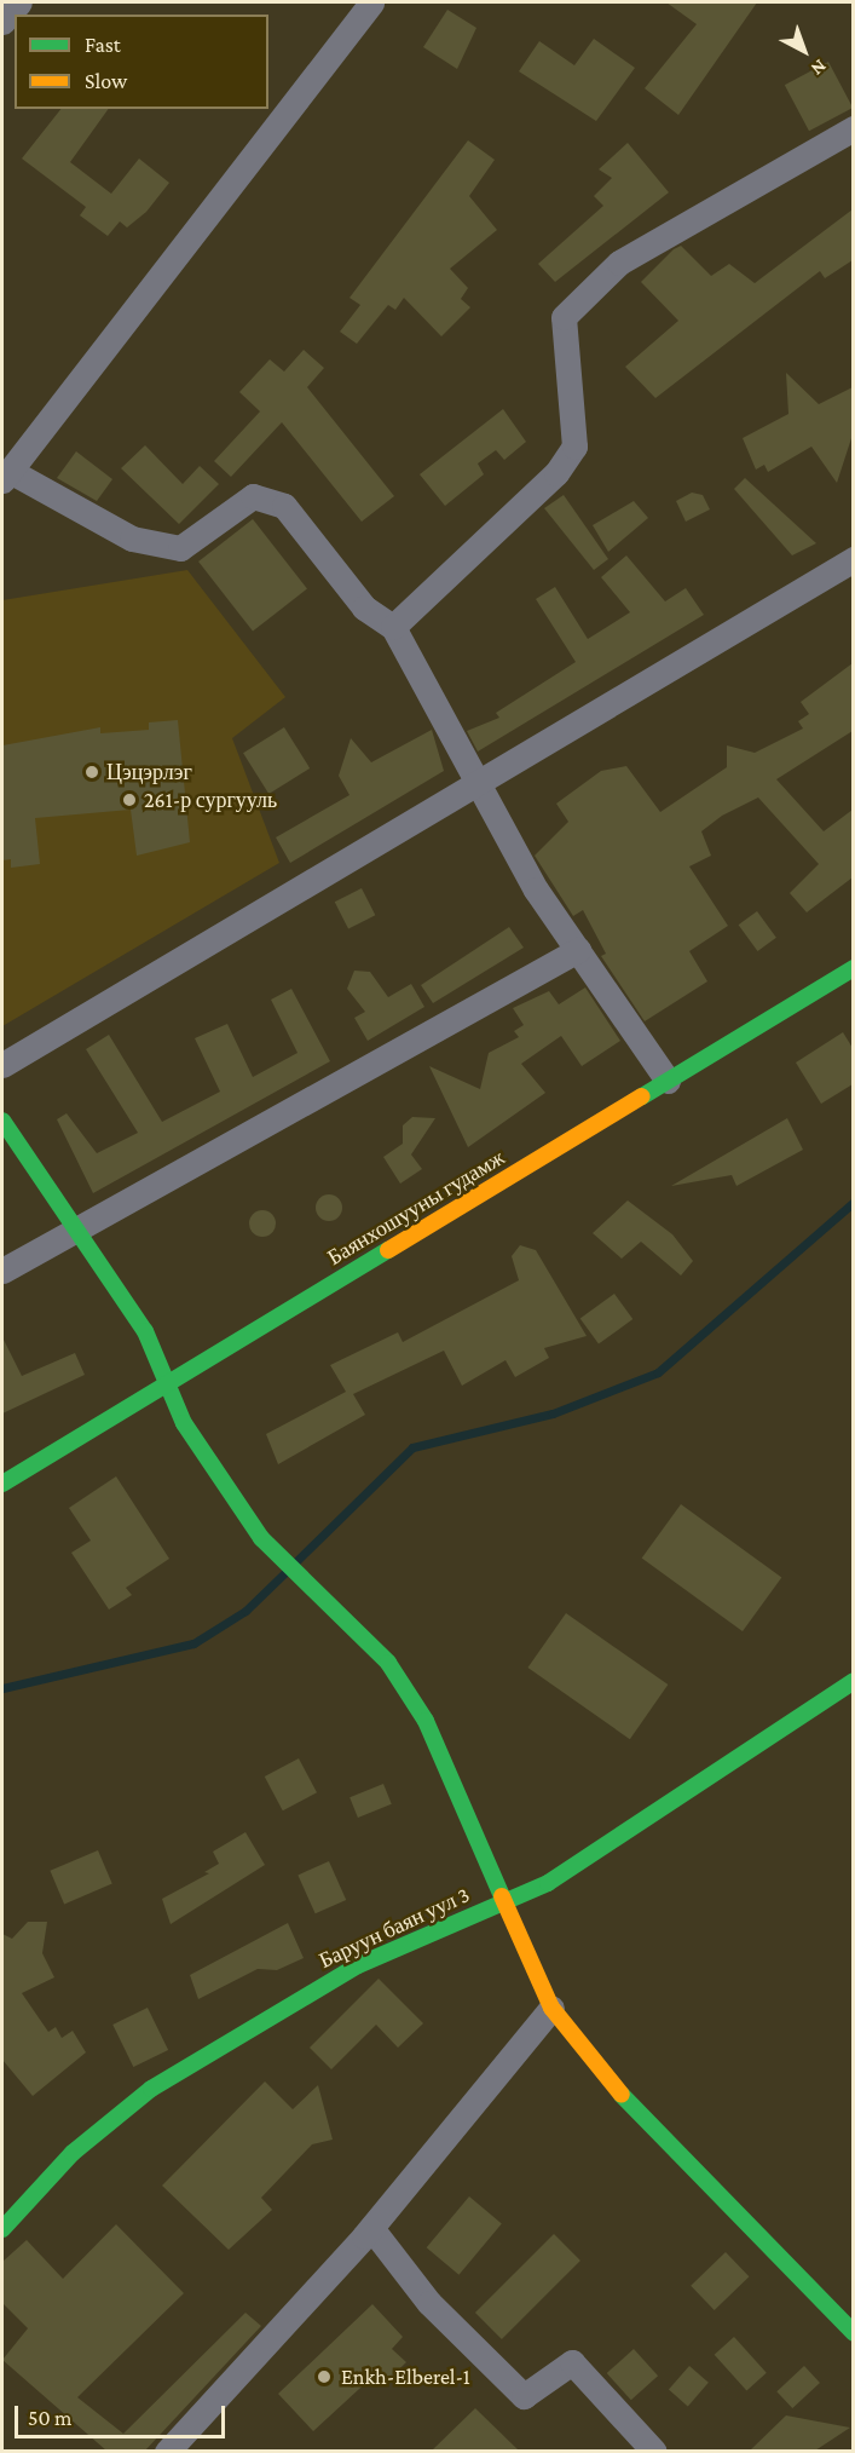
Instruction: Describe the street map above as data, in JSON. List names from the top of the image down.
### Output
{
  "streets": {
    "street": ["Баянхошууны гудамж", "Баруун баян уул 3"]
  },
  "places": ["Цэцэрлэг", "261-р сургууль", "Enkh-Elberel-1"],
  "legend": ["Fast", "Slow"],
  "scale_bar": "50 m",
  "north": "bottom right"
}
